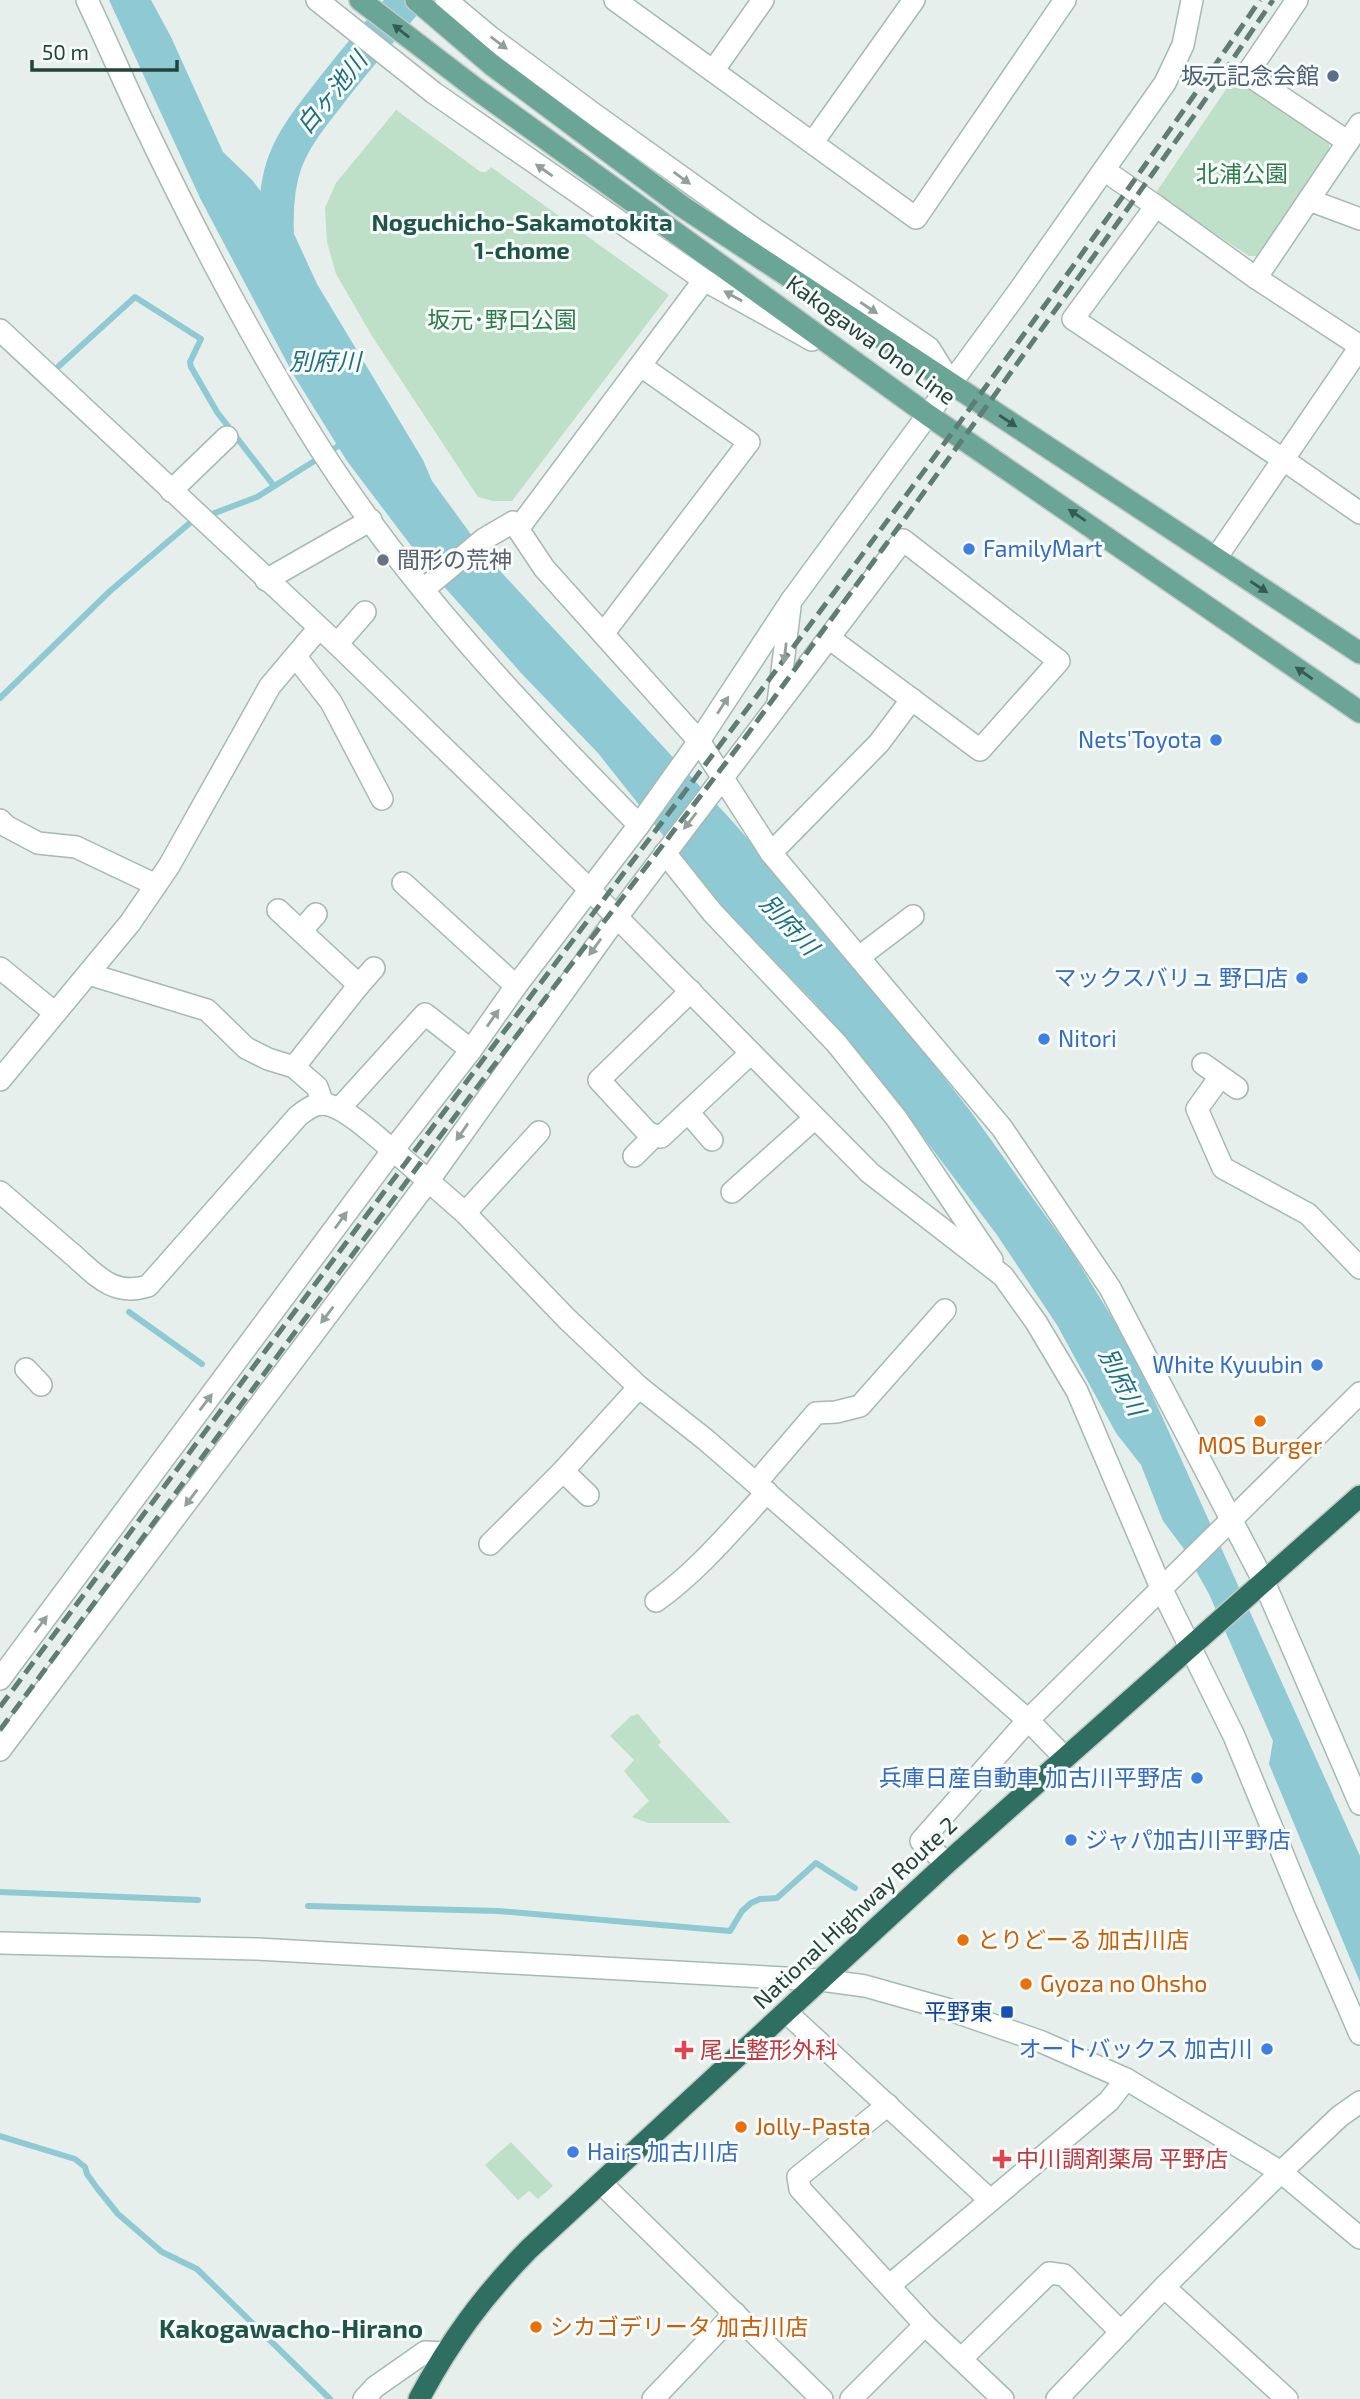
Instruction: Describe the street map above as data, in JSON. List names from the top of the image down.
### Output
{
  "streets": {
    "highway": ["National Highway Route 2"],
    "main road": ["Kakogawa Ono Line"]
  },
  "districts": ["Noguchicho-Sakamotokita 1-chome", "Kakogawacho-Hirano"],
  "water": ["白ヶ池川", "別府川"],
  "parks": ["北浦公園", "坂元･野口公園"],
  "places": {
    "other": [
      "坂元記念会館",
      "FamilyMart",
      "間形の荒神",
      "Nets'Toyota",
      "マックスバリュ 野口店",
      "Nitori",
      "White Kyuubin",
      "MOS Burger",
      "兵庫日産自動車 加古川平野店",
      "ジャパ加古川平野店",
      "とりどーる 加古川店",
      "Gyoza no Ohsho",
      "オートバックス 加古川",
      "Jolly-Pasta",
      "Hairs 加古川店",
      "シカゴデリータ 加古川店"
    ],
    "transit": ["平野東"],
    "health": ["尾上整形外科", "中川調剤薬局 平野店"]
  },
  "scale_bar": "50 m"
}
